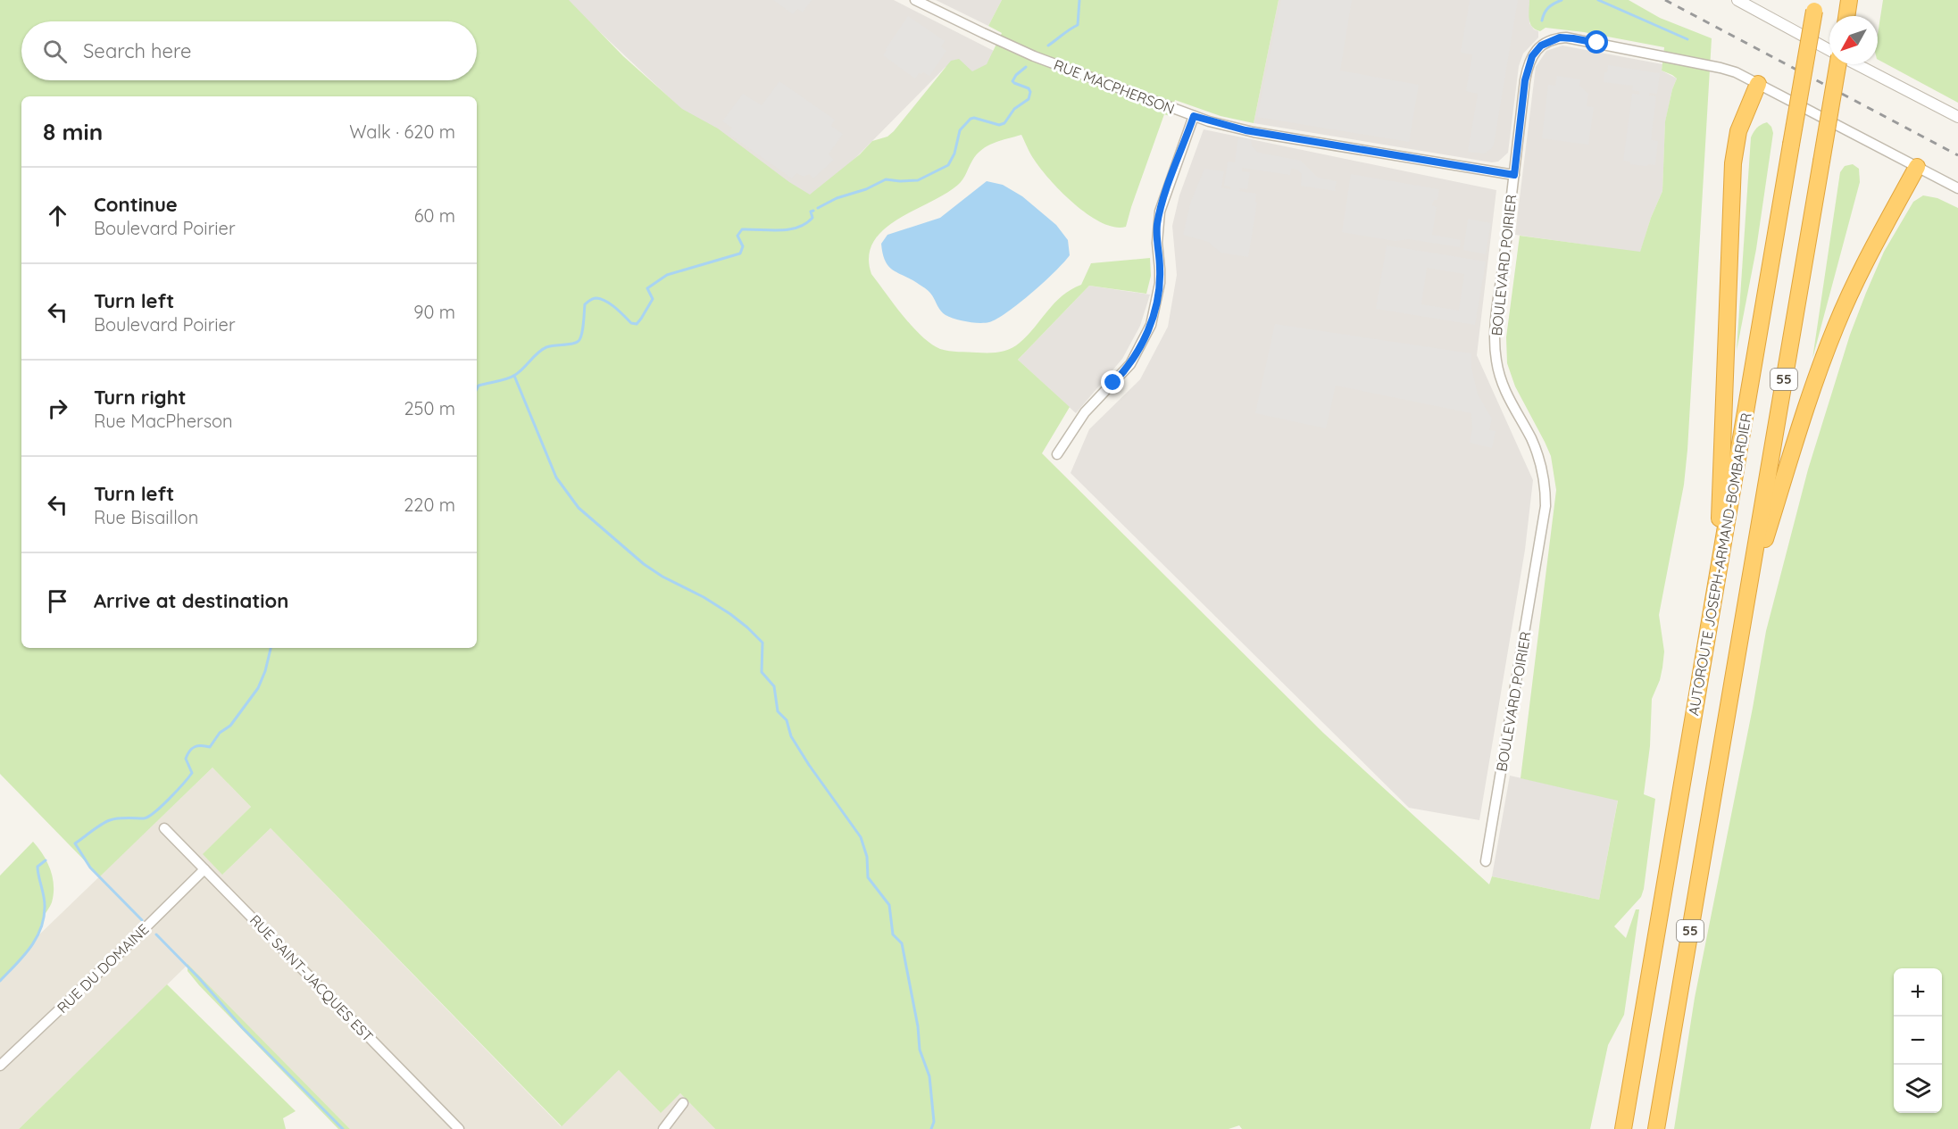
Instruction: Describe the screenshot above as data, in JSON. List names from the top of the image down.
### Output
{
  "streets": {
    "highway": ["55", "AUTOROUTE JOSEPH-ARMAND-BOMBARDIER"],
    "street": [
      "RUE MACPHERSON",
      "BOULEVARD POIRIER",
      "RUE DU DOMAINE",
      "RUE SAINT-JACQUES EST"
    ]
  },
  "crossings": [
    ["RUE MACPHERSON", "BOULEVARD POIRIER"],
    ["RUE DU DOMAINE", "RUE SAINT-JACQUES EST"]
  ],
  "north": "bottom left",
  "page": {
    "search": "Search here",
    "heading": ["8 min", "Walk · 620 m"],
    "list": [
      ["Continue", "Boulevard Poirier", "60 m"],
      ["Turn left", "Boulevard Poirier", "90 m"],
      ["Turn right", "Rue MacPherson", "250 m"],
      ["Turn left", "Rue Bisaillon", "220 m"],
      "Arrive at destination"
    ],
    "map_buttons": ["+", "−"]
  }
}
